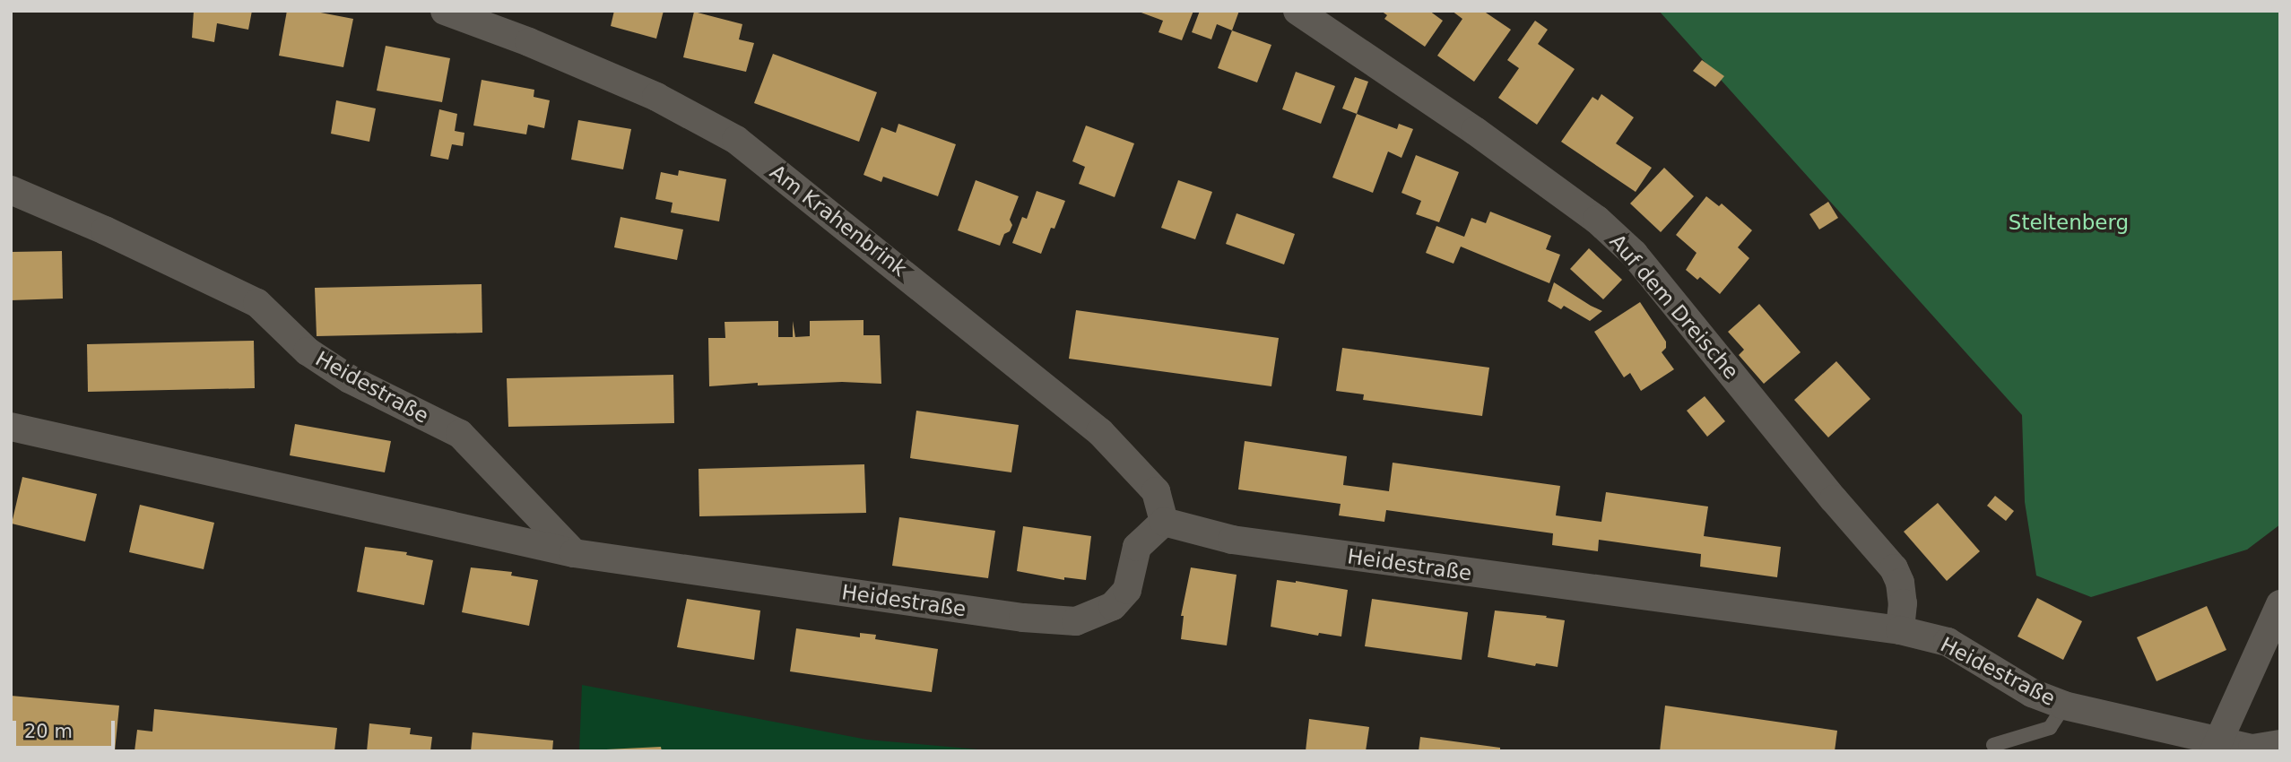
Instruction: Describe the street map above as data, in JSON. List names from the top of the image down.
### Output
{
  "streets": {
    "street": ["Am Krahenbrink", "Auf dem Dreische", "Heidestraße"]
  },
  "crossings": [
    ["Am Krahenbrink", "Heidestraße"],
    ["Auf dem Dreische", "Heidestraße"]
  ],
  "parks": ["Steltenberg"],
  "scale_bar": "20 m"
}
